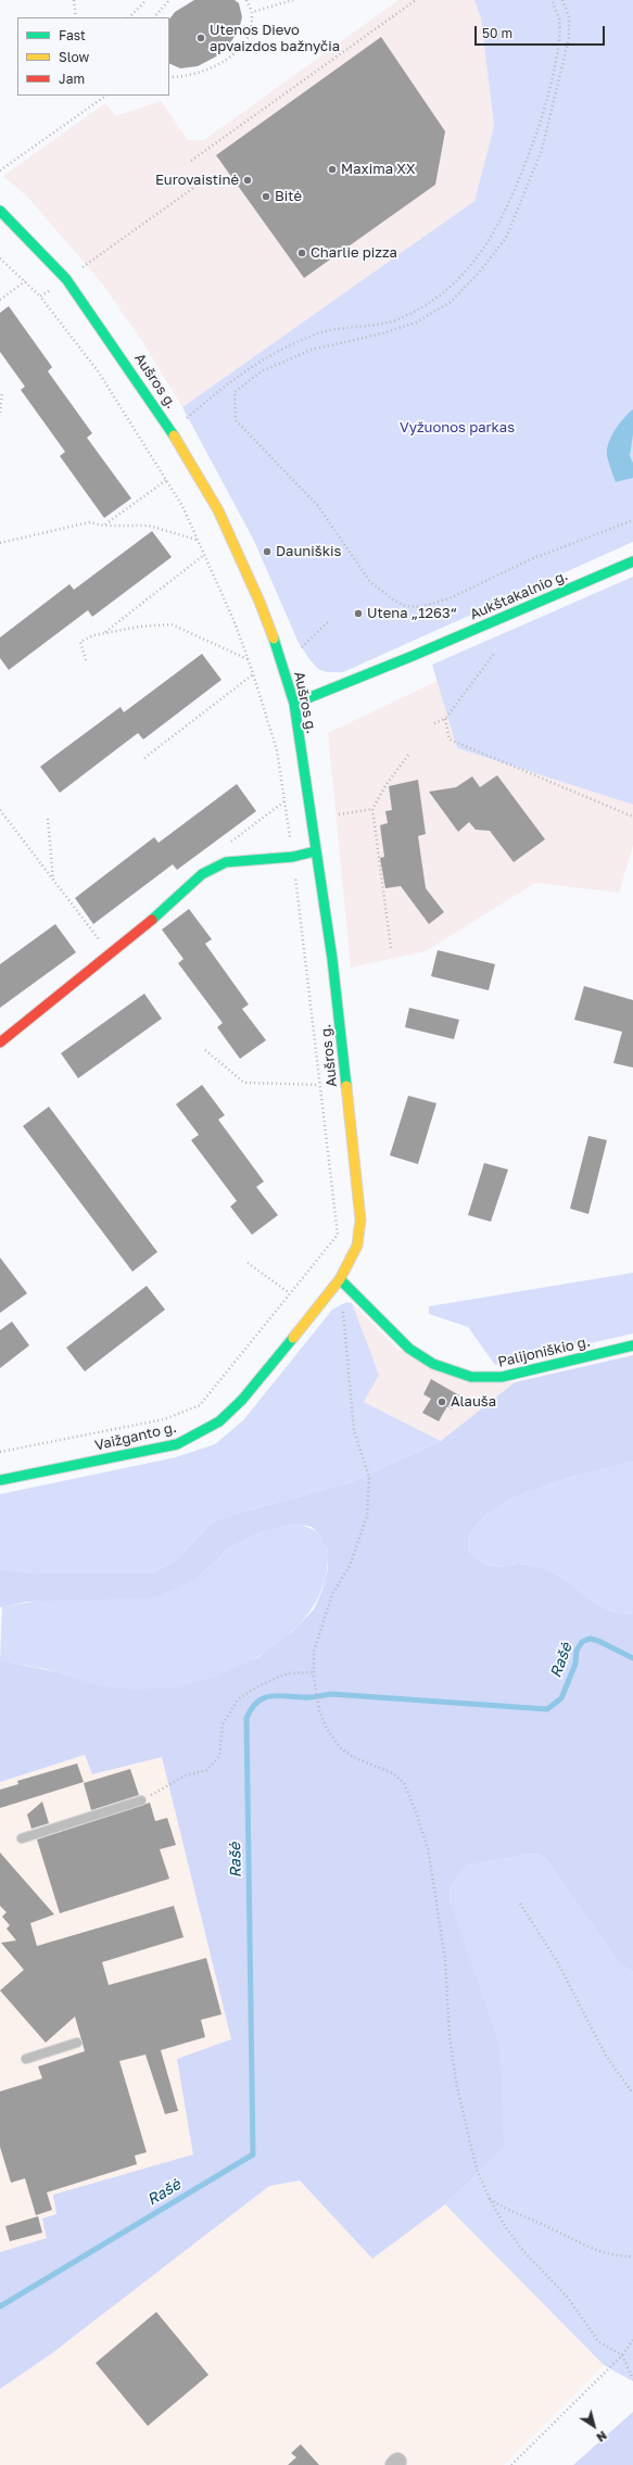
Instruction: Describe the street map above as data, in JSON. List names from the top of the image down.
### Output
{
  "streets": {
    "street": [
      "Aušros g.",
      "Aukštakalnio g.",
      "Palijoniškio g.",
      "Vaižganto g."
    ]
  },
  "crossings": [
    ["Aušros g.", "Aukštakalnio g."],
    ["Aušros g.", "Palijoniškio g."],
    ["Aušros g.", "Vaižganto g."],
    ["Palijoniškio g.", "Vaižganto g."]
  ],
  "water": ["Rašė"],
  "parks": ["Vyžuonos parkas"],
  "places": [
    "Utenos Dievo apvaizdos bažnyčia",
    "Maxima XX",
    "Eurovaistinė",
    "Bitė",
    "Charlie pizza",
    "Dauniškis",
    "Utena „1263“",
    "Alauša"
  ],
  "legend": ["Fast", "Slow", "Jam"],
  "scale_bar": "50 m",
  "north": "bottom right"
}
